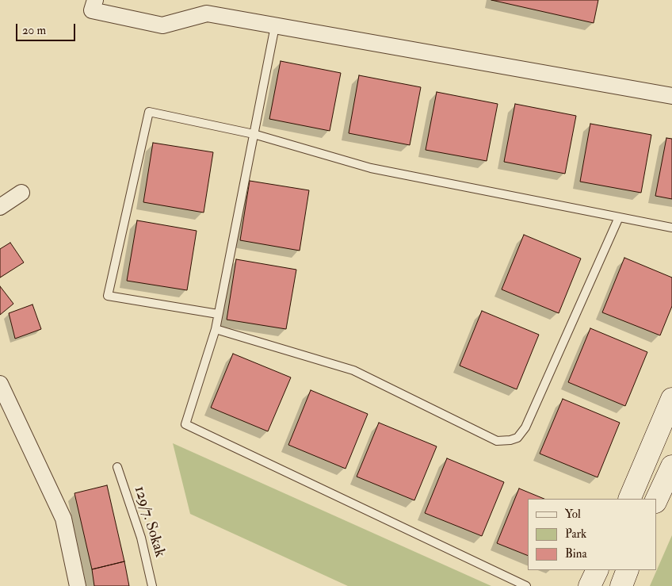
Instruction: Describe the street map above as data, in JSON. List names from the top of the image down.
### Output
{
  "streets": {
    "lane": ["129/7. Sokak"]
  },
  "legend": ["Yol", "Park", "Bina"],
  "scale_bar": "20 m"
}
